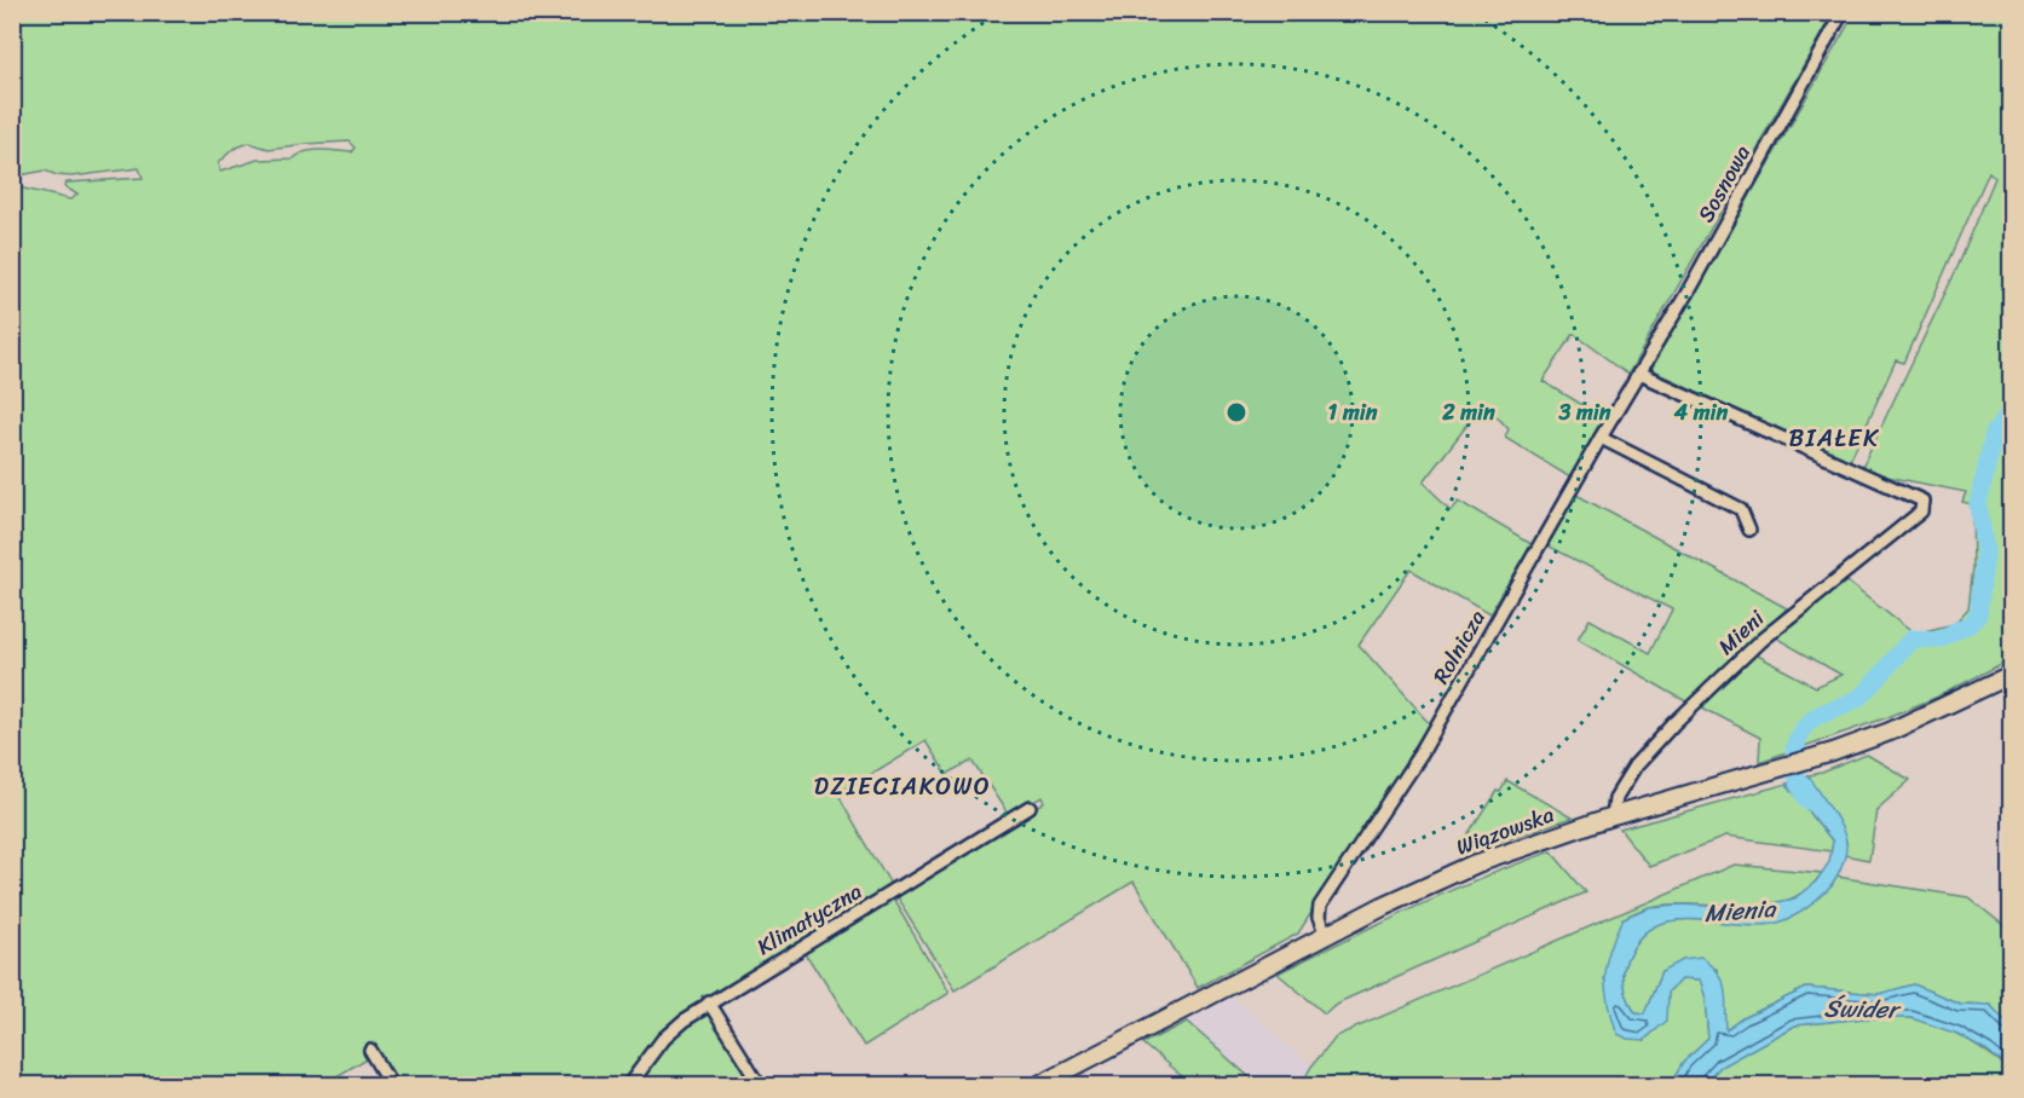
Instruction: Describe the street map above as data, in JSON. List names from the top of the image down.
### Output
{
  "streets": {
    "main road": ["Wiązowska"],
    "street": [
      "Sosnowa",
      "Mieni",
      "Rolnicza",
      "Klimatyczna"
    ]
  },
  "crossings": [
    ["Sosnowa", "Mieni"],
    ["Sosnowa", "Rolnicza"],
    ["Mieni", "Rolnicza"],
    ["Mieni", "Wiązowska"],
    ["Rolnicza", "Wiązowska"]
  ],
  "districts": ["BIAŁEK", "DZIECIAKOWO"],
  "water": ["Mienia", "Świder"],
  "rings": [
    "1 min",
    "2 min",
    "3 min",
    "4 min"
  ]
}
